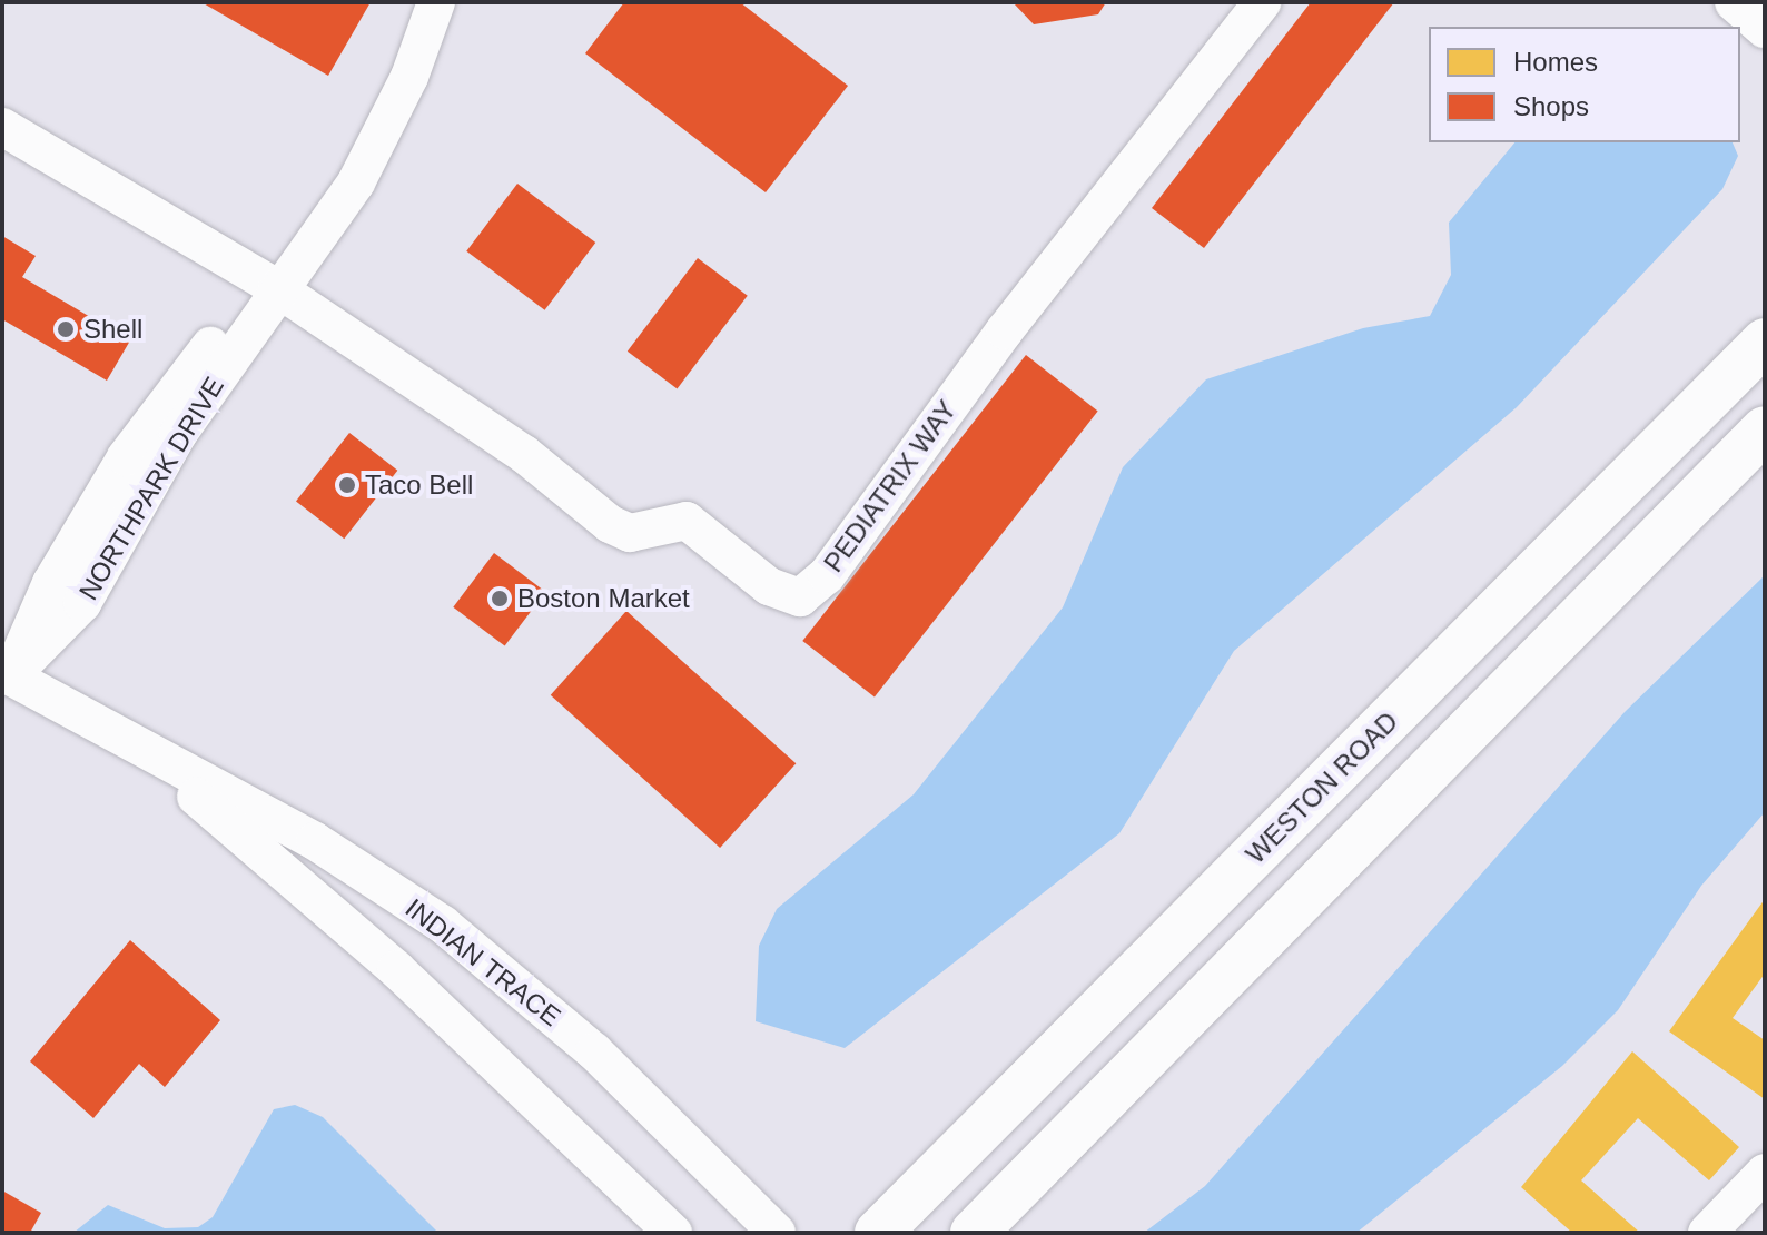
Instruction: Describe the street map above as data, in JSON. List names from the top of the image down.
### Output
{
  "streets": {
    "main road": ["WESTON ROAD"],
    "street": ["PEDIATRIX WAY", "NORTHPARK DRIVE", "INDIAN TRACE"]
  },
  "crossings": [
    ["PEDIATRIX WAY", "NORTHPARK DRIVE"],
    ["NORTHPARK DRIVE", "INDIAN TRACE"]
  ],
  "places": ["Shell", "Taco Bell", "Boston Market"],
  "legend": ["Homes", "Shops"]
}
